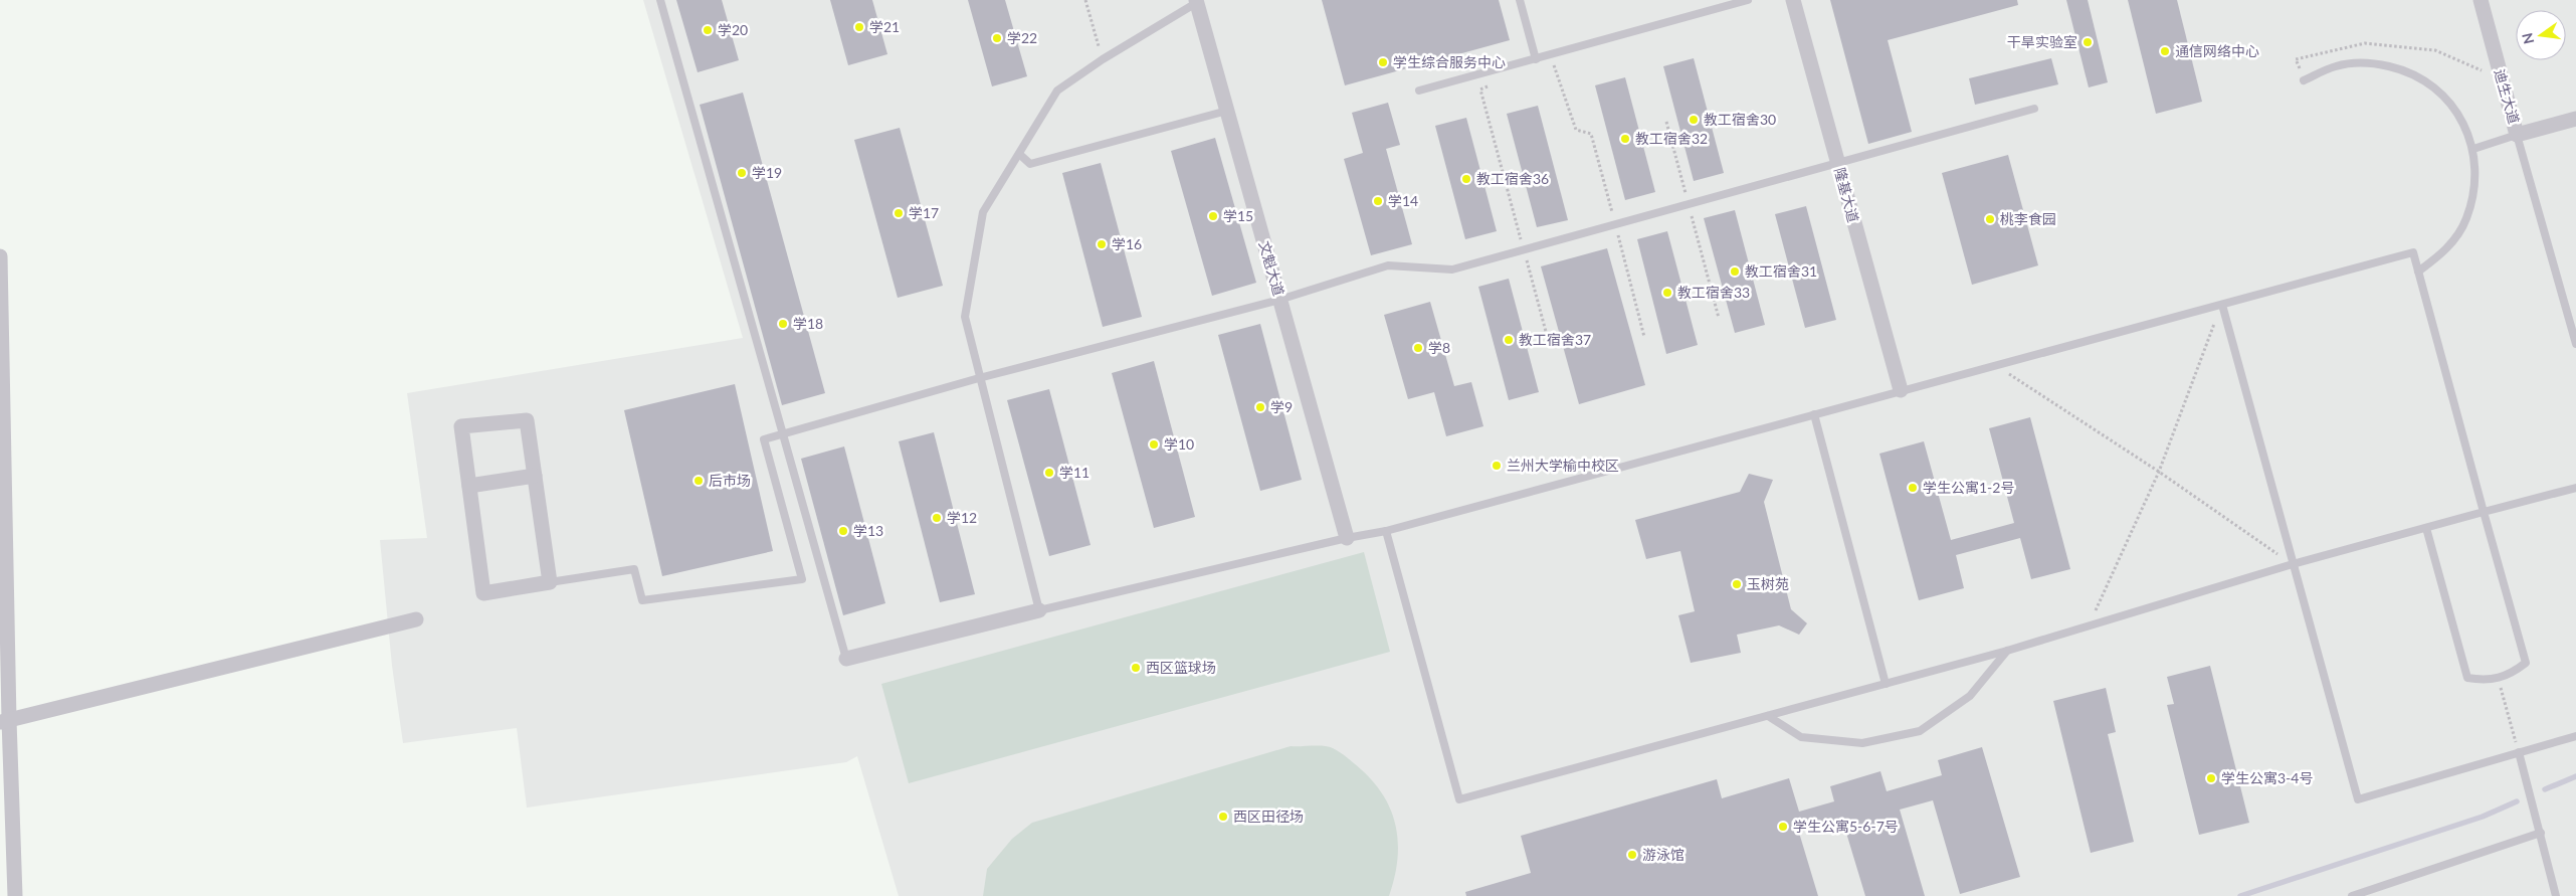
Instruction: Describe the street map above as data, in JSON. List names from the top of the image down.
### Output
{
  "streets": {
    "street": ["迪生大道", "隆基大道", "文魁大道"]
  },
  "places": [
    "学21",
    "学20",
    "学22",
    "干旱实验室",
    "通信网络中心",
    "学生综合服务中心",
    "教工宿舍30",
    "教工宿舍32",
    "学19",
    "教工宿舍36",
    "学14",
    "学17",
    "学15",
    "桃李食园",
    "学16",
    "教工宿舍31",
    "教工宿舍33",
    "学18",
    "教工宿舍37",
    "学8",
    "学9",
    "学10",
    "兰州大学榆中校区",
    "学11",
    "后市场",
    "学生公寓1-2号",
    "学12",
    "学13",
    "玉树苑",
    "西区篮球场",
    "学生公寓3-4号",
    "西区田径场",
    "学生公寓5-6-7号",
    "游泳馆"
  ],
  "north": "left"
}
